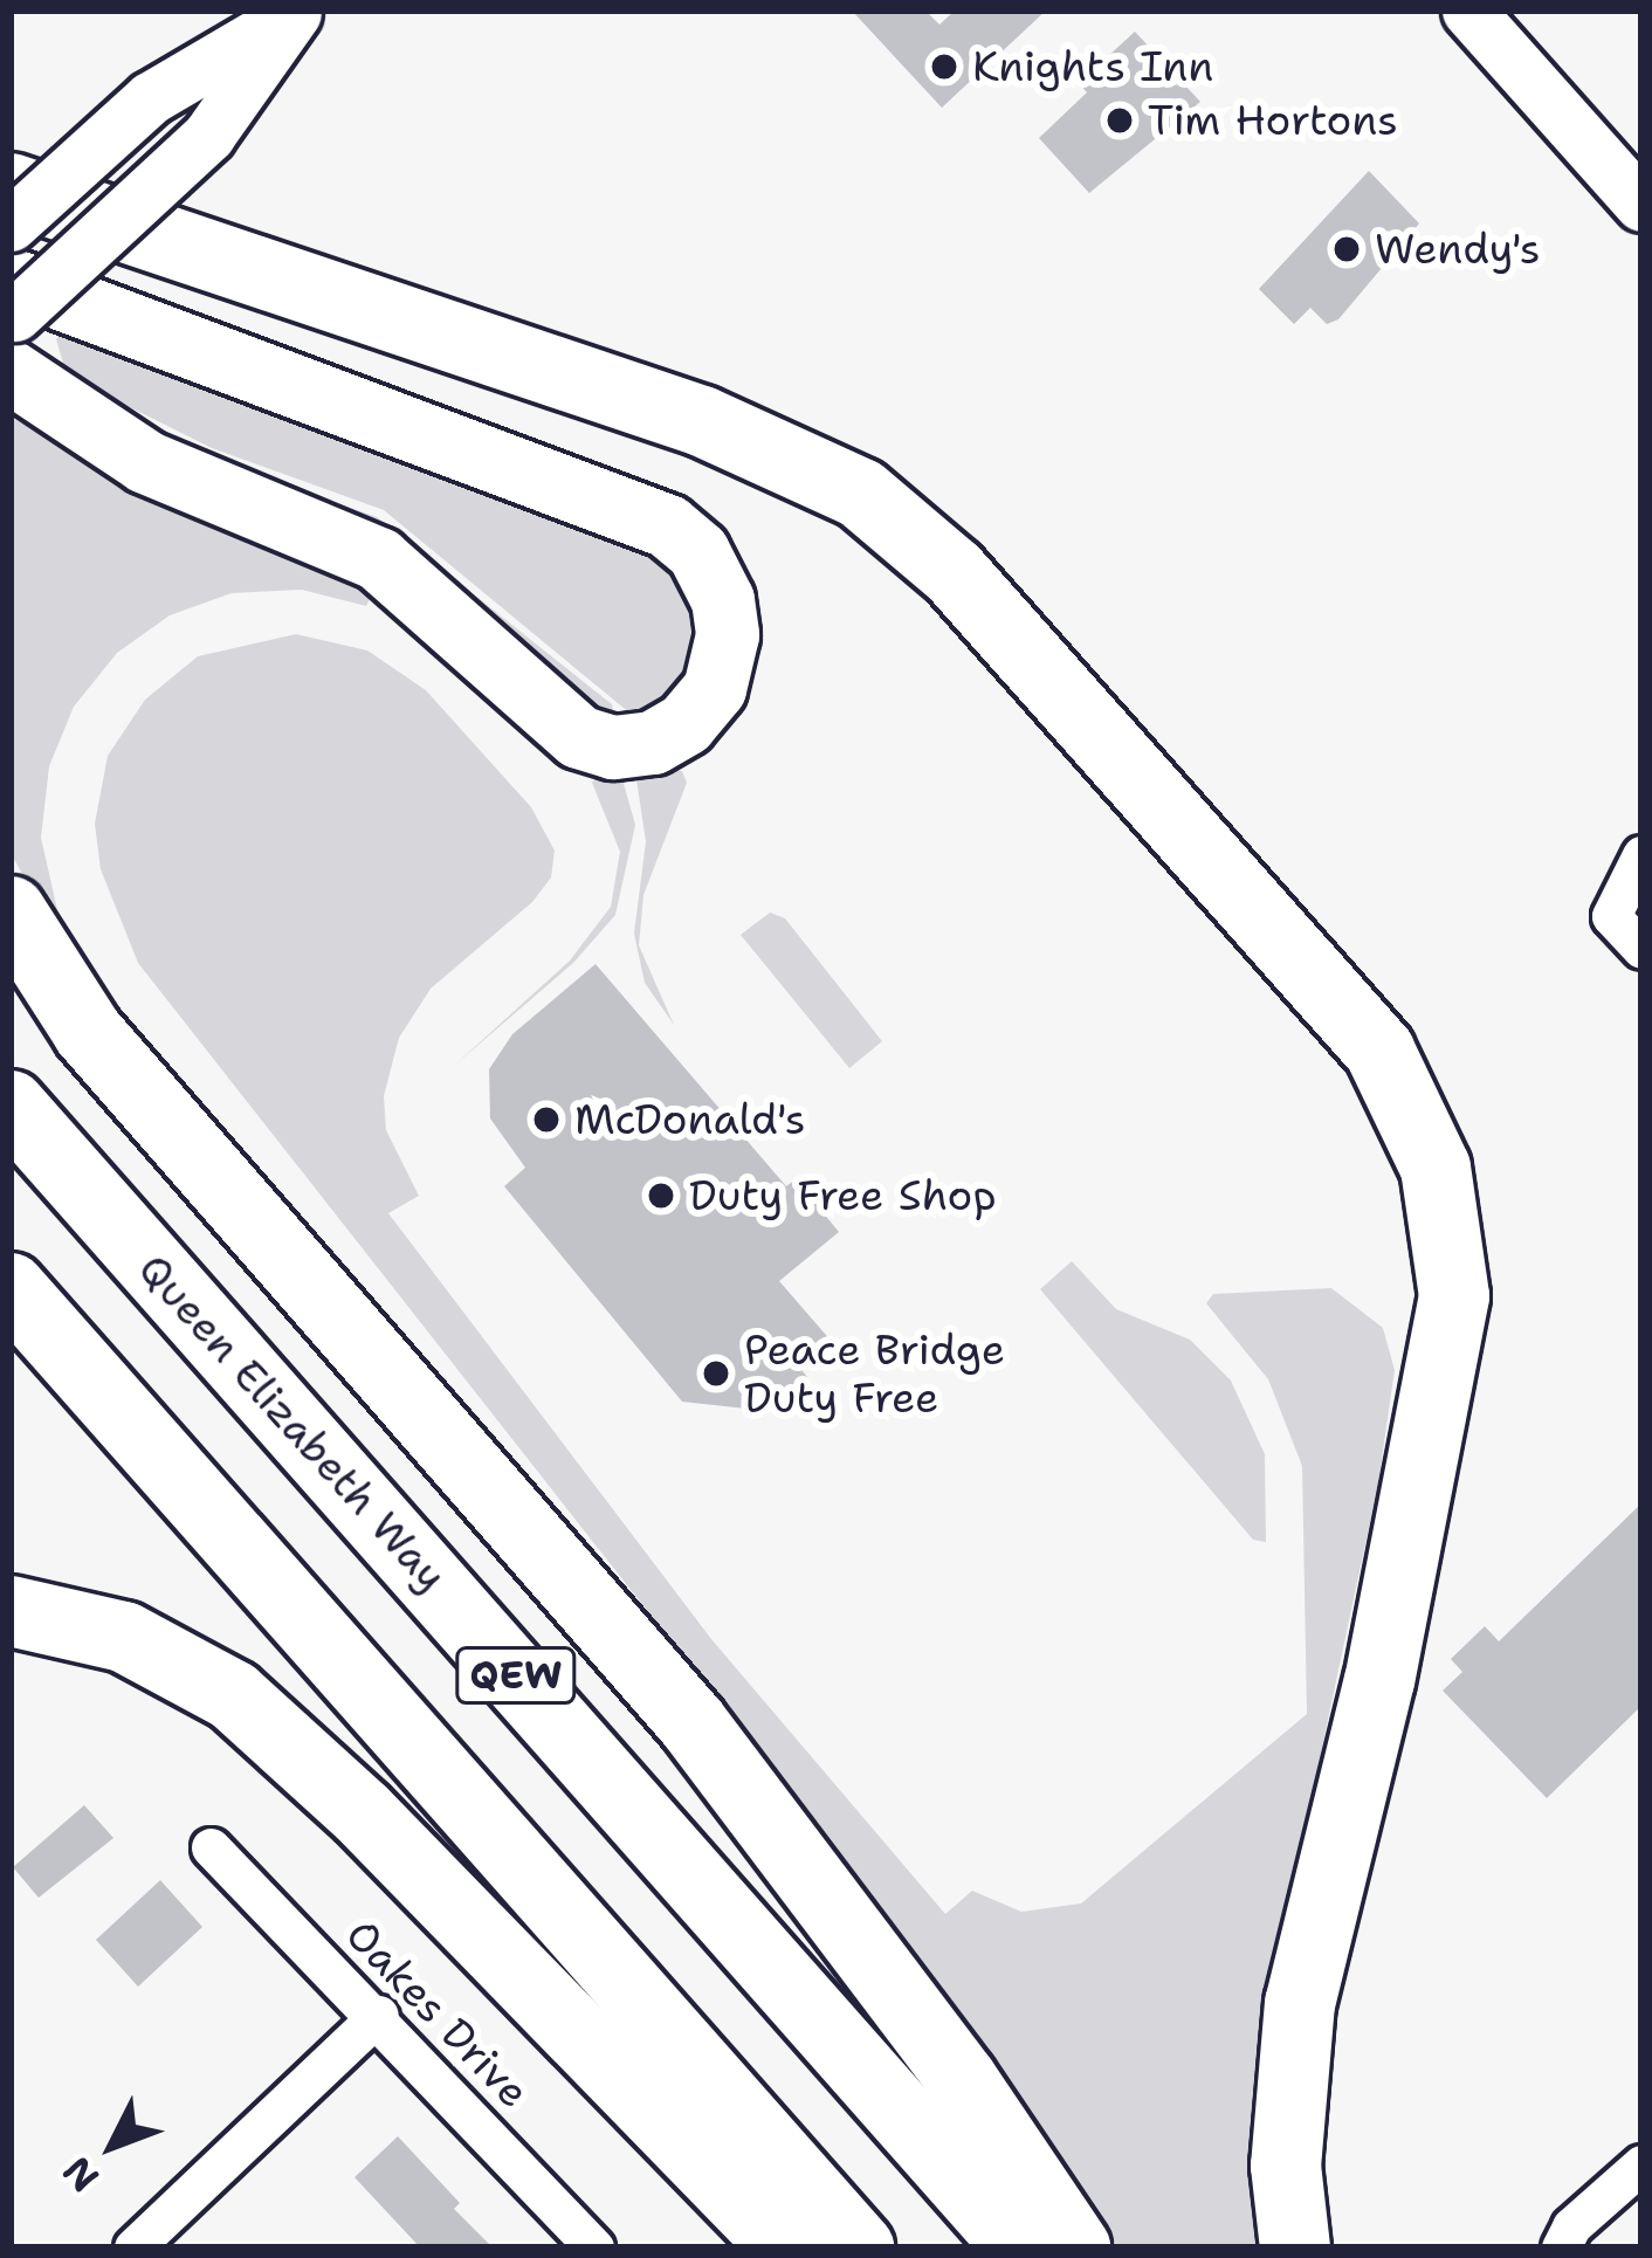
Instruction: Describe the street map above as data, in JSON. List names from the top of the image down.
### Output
{
  "streets": {
    "highway": ["Queen Elizabeth Way", "QEW"],
    "street": ["Oakes Drive"]
  },
  "places": [
    "Knights Inn",
    "Tim Hortons",
    "Wendy's",
    "McDonald's",
    "Duty Free Shop",
    "Peace Bridge Duty Free"
  ],
  "north": "bottom left"
}
